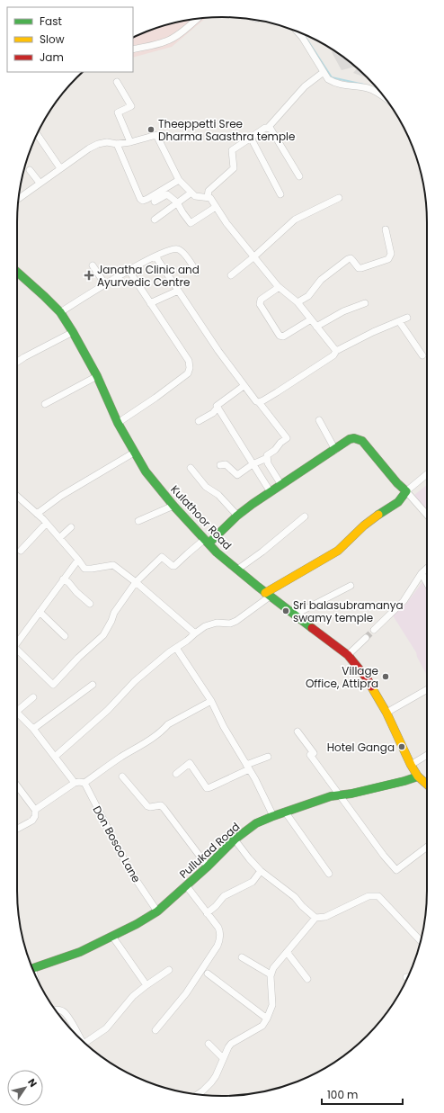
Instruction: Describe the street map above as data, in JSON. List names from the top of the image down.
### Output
{
  "streets": {
    "street": ["Kulathoor Road", "Don Bosco Lane", "Pullukad Road"]
  },
  "crossings": [
    ["Kulathoor Road", "Pullukad Road"],
    ["Don Bosco Lane", "Pullukad Road"]
  ],
  "places": {
    "other": [
      "Theeppetti Sree Dharma Saasthra temple",
      "Sri balasubramanya swamy temple",
      "Village Office, Attipra",
      "Hotel Ganga"
    ],
    "health": ["Janatha Clinic and Ayurvedic Centre"]
  },
  "legend": ["Fast", "Slow", "Jam"],
  "scale_bar": "100 m",
  "north": "top right"
}
